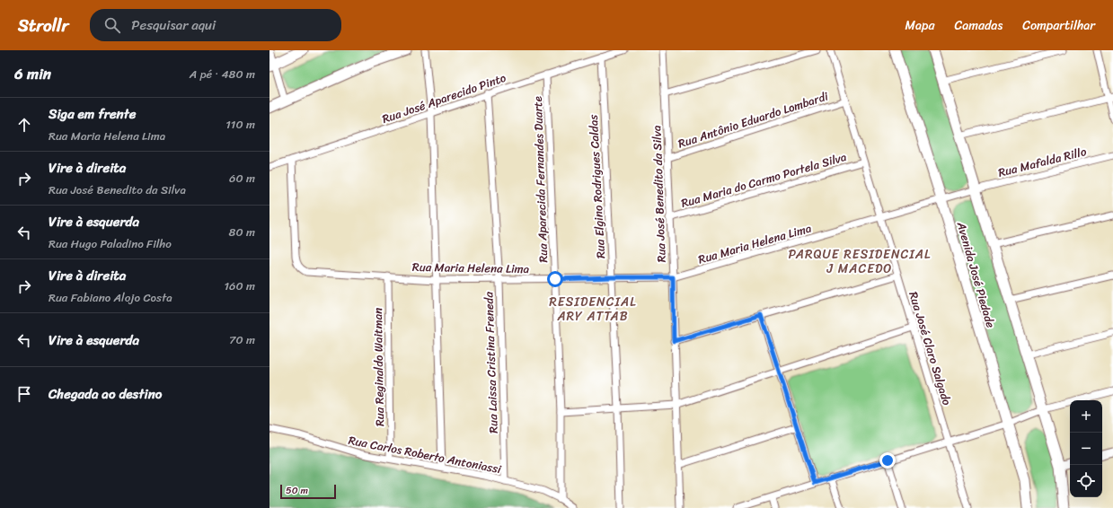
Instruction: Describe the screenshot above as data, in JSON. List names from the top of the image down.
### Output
{
  "streets": {
    "main road": ["Avenida José Piedade"],
    "street": [
      "Rua José Aparecido Pinto",
      "Rua Antônio Eduardo Lombardi",
      "Rua Mafalda Rillo",
      "Rua Aparecida Fernandes Duarte",
      "Rua Maria do Carmo Portela Silva",
      "Rua Elgino Rodrigues Caldas",
      "Rua José Benedito da Silva",
      "Rua Maria Helena Lima",
      "Rua José Claro Salgado",
      "Rua Laissa Cristina Freneda",
      "Rua Reginaldo Waitman",
      "Rua Carlos Roberto Antoniassi"
    ]
  },
  "crossings": [
    ["Rua José Aparecido Pinto", "Rua Aparecida Fernandes Duarte"],
    ["Rua José Aparecido Pinto", "Rua Elgino Rodrigues Caldas"],
    ["Rua José Aparecido Pinto", "Rua Maria Helena Lima"],
    ["Rua José Aparecido Pinto", "Rua Laissa Cristina Freneda"],
    ["Rua Antônio Eduardo Lombardi", "Rua José Benedito da Silva"],
    ["Rua Antônio Eduardo Lombardi", "Rua José Claro Salgado"],
    ["Rua Mafalda Rillo", "Rua Maria Helena Lima"],
    ["Rua Mafalda Rillo", "Avenida José Piedade"],
    ["Rua Aparecida Fernandes Duarte", "Rua Maria Helena Lima"],
    ["Rua Aparecida Fernandes Duarte", "Rua Carlos Roberto Antoniassi"],
    ["Rua Maria do Carmo Portela Silva", "Rua José Benedito da Silva"],
    ["Rua Maria do Carmo Portela Silva", "Rua José Claro Salgado"],
    ["Rua Elgino Rodrigues Caldas", "Rua Maria Helena Lima"],
    ["Rua José Benedito da Silva", "Rua Maria Helena Lima"],
    ["Rua Maria Helena Lima", "Avenida José Piedade"],
    ["Rua Maria Helena Lima", "Rua José Claro Salgado"],
    ["Rua Maria Helena Lima", "Rua Laissa Cristina Freneda"],
    ["Rua Maria Helena Lima", "Rua Reginaldo Waitman"],
    ["Rua Laissa Cristina Freneda", "Rua Carlos Roberto Antoniassi"],
    ["Rua Reginaldo Waitman", "Rua Carlos Roberto Antoniassi"]
  ],
  "districts": ["PARQUE RESIDENCIAL J MACEDO", "RESIDENCIAL ARY ATTAB"],
  "scale_bar": "50 m",
  "page": {
    "header": "Strollr",
    "search": "Pesquisar aqui",
    "nav": ["Mapa", "Camadas", "Compartilhar"],
    "heading": ["6 min", "A pé · 480 m"],
    "list": [
      ["Siga em frente", "Rua Maria Helena Lima", "110 m"],
      ["Vire à direita", "Rua José Benedito da Silva", "60 m"],
      ["Vire à esquerda", "Rua Hugo Paladino Filho", "80 m"],
      ["Vire à direita", "Rua Fabiano Alojo Costa", "160 m"],
      ["Vire à esquerda", "70 m"],
      "Chegada ao destino"
    ],
    "map_buttons": ["+", "−"],
    "scale": "50 m"
  }
}
